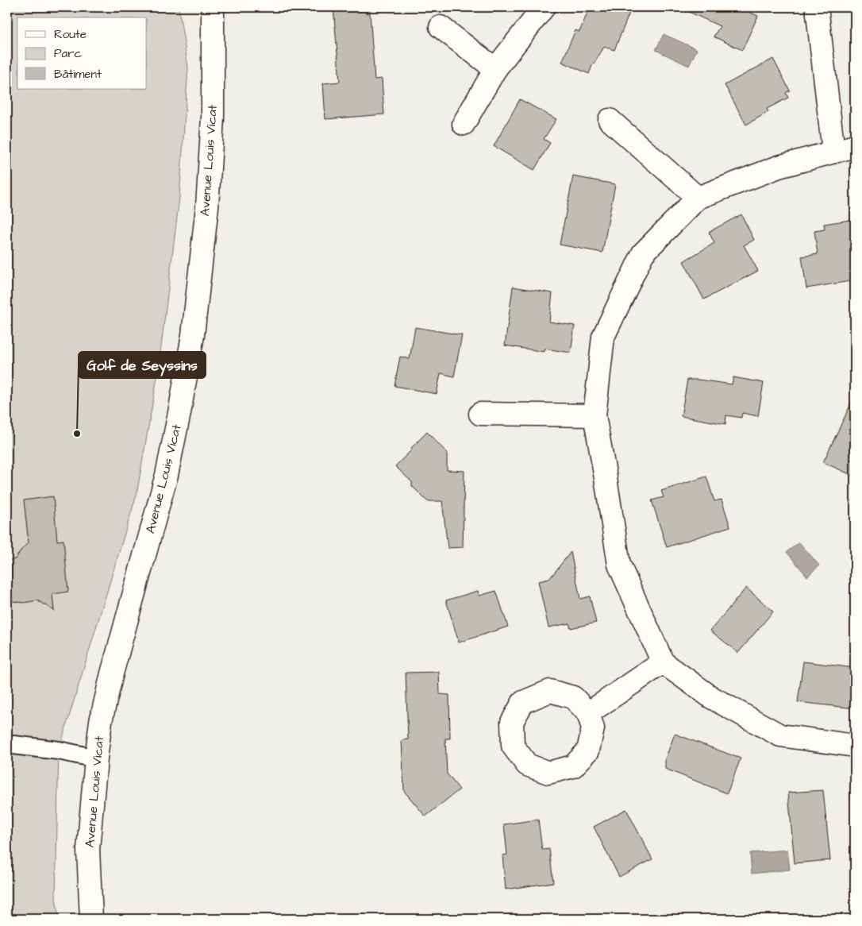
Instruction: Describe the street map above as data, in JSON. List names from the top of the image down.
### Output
{
  "streets": {
    "street": ["Avenue Louis Vicat"]
  },
  "places": ["Golf de Seyssins"],
  "legend": ["Route", "Parc", "Bâtiment"]
}
